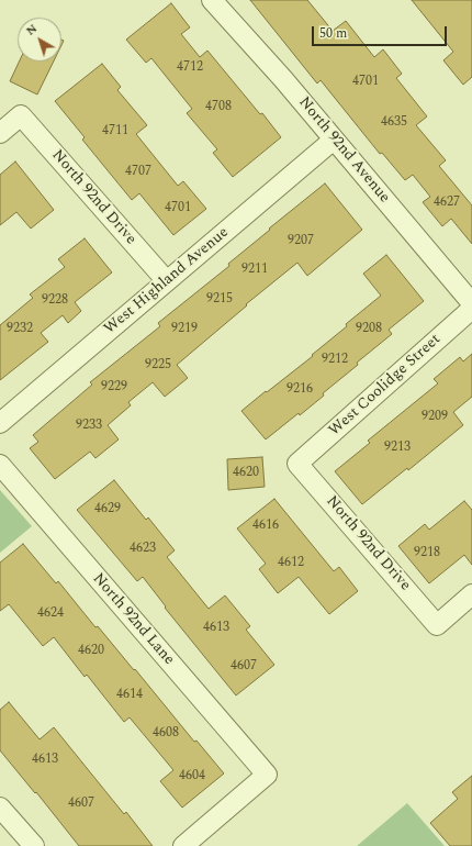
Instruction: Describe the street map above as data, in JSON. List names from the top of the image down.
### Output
{
  "streets": {
    "street": [
      "North 92nd Avenue",
      "North 92nd Drive",
      "West Highland Avenue",
      "West Coolidge Street",
      "North 92nd Lane"
    ]
  },
  "crossings": [
    ["North 92nd Avenue", "West Highland Avenue"],
    ["North 92nd Drive", "West Highland Avenue"],
    ["North 92nd Drive", "West Coolidge Street"]
  ],
  "house_numbers": [
    "4712",
    "4701",
    "4708",
    "4635",
    "4711",
    "4707",
    "4627",
    "4701",
    "9207",
    "9211",
    "9215",
    "9228",
    "9232",
    "9219",
    "9208",
    "9212",
    "9225",
    "9229",
    "9216",
    "9209",
    "9233",
    "9213",
    "4620",
    "4629",
    "4616",
    "4623",
    "9218",
    "4612",
    "4624",
    "4613",
    "4620",
    "4607",
    "4614",
    "4608",
    "4613",
    "4604",
    "4607"
  ],
  "scale_bar": "50 m",
  "north": "top left"
}
